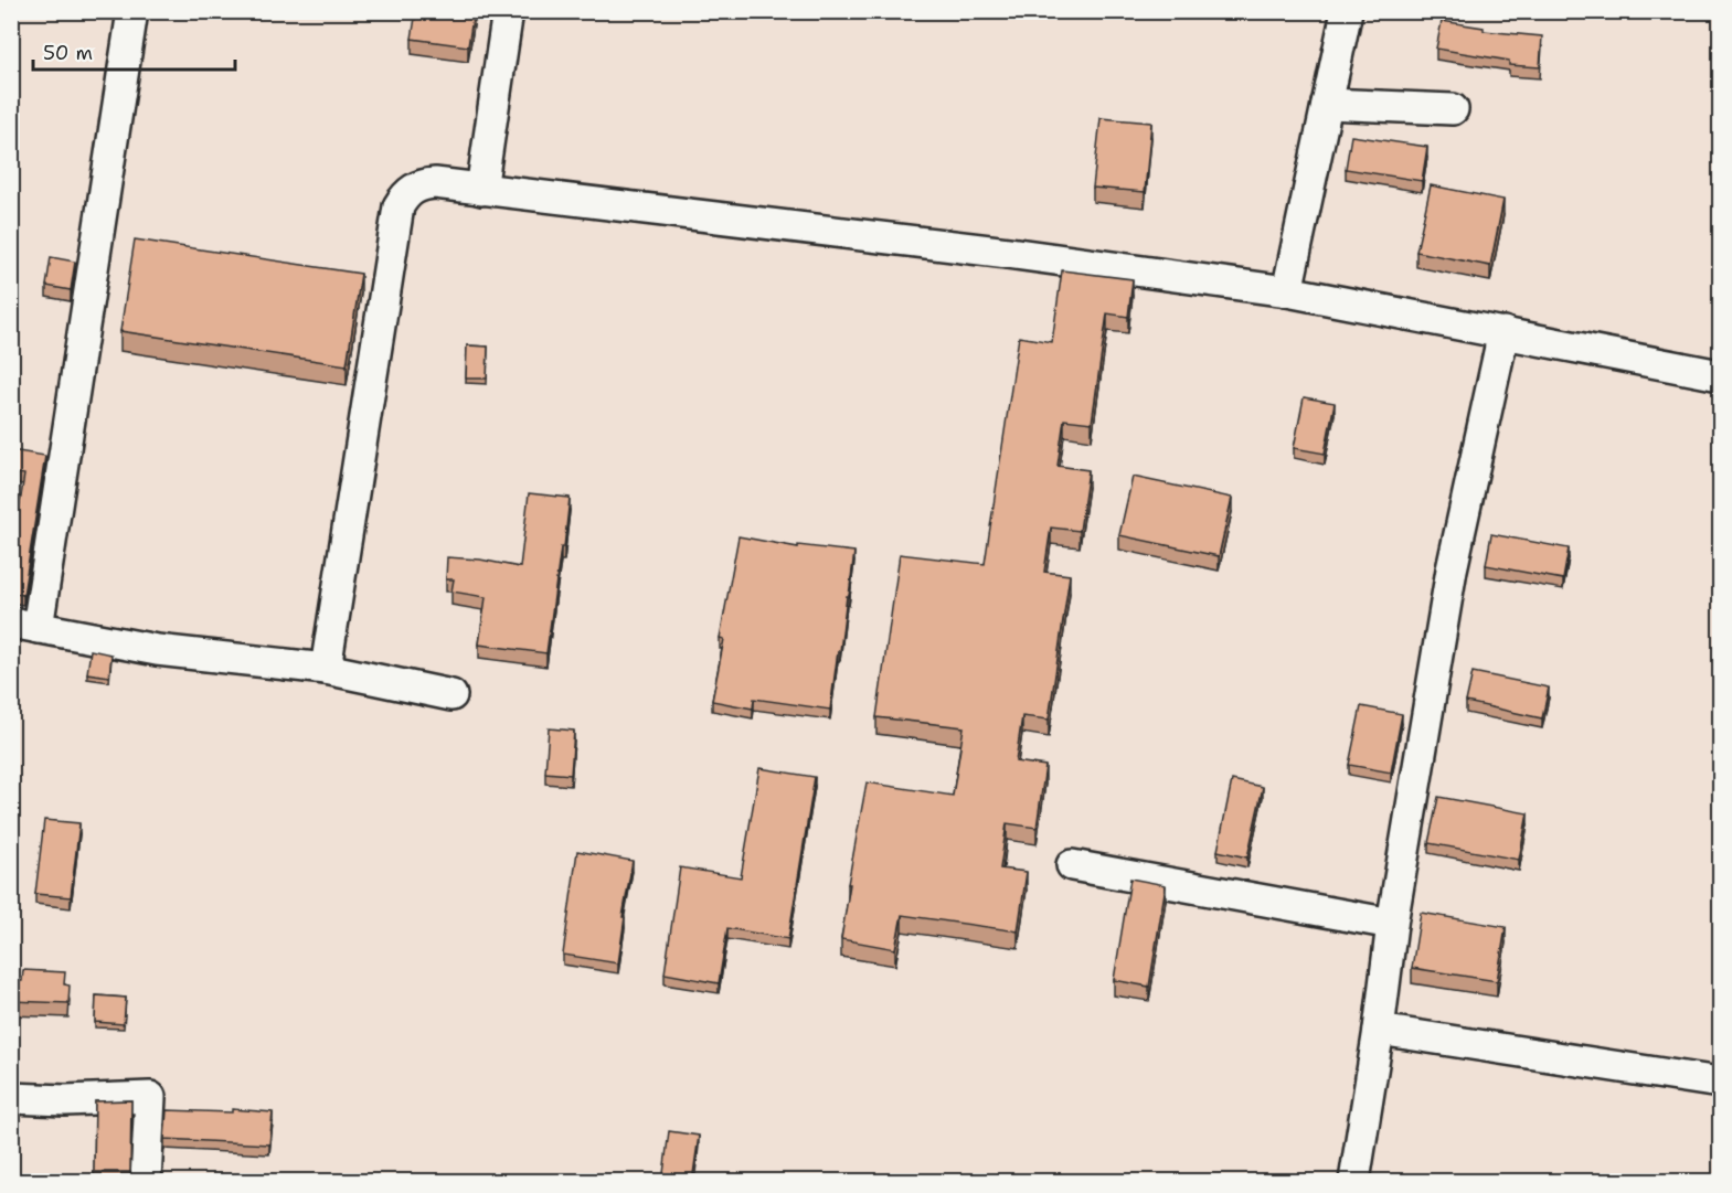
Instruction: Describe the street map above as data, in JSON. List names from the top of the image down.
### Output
{
  "scale_bar": "50 m"
}
